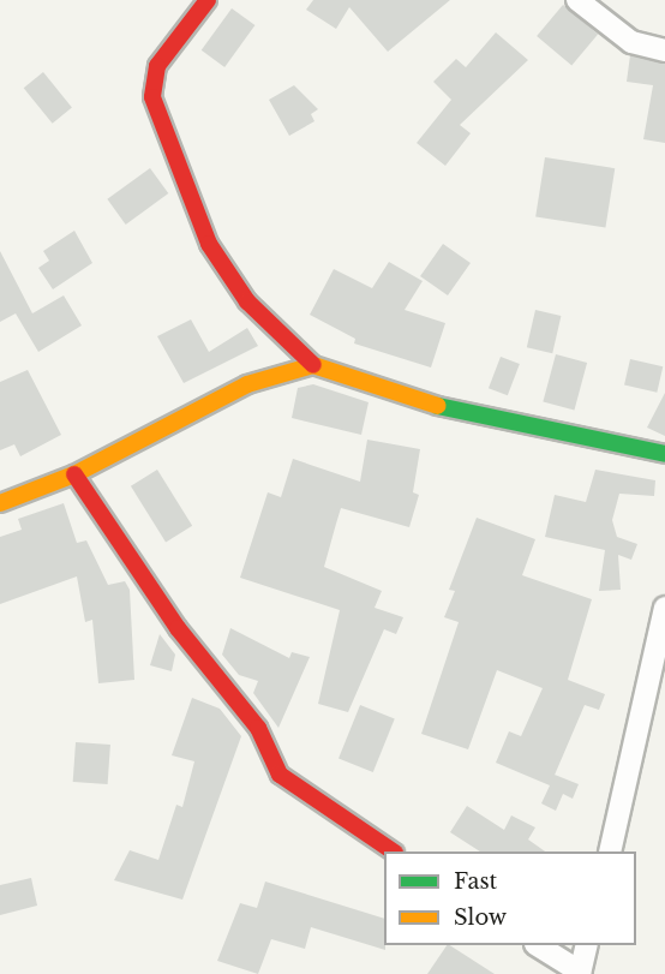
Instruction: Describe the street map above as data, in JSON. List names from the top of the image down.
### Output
{
  "legend": ["Fast", "Slow"]
}
